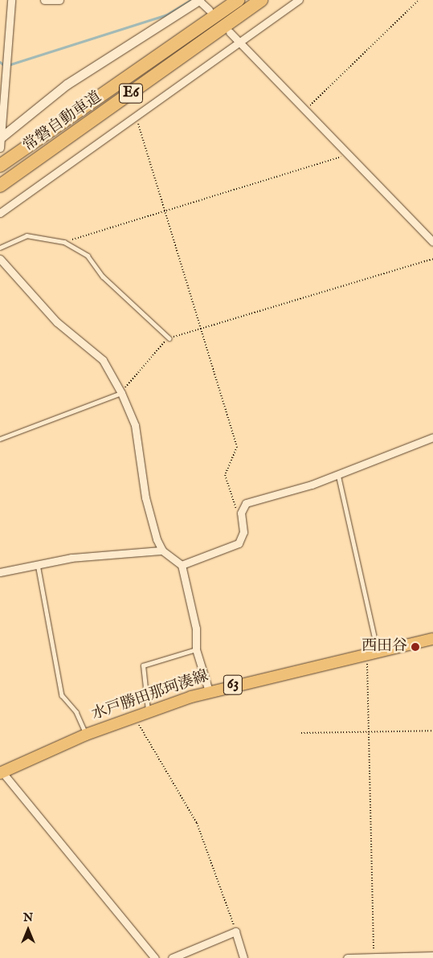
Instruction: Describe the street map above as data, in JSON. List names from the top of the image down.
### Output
{
  "streets": {
    "highway": ["E6", "常磐自動車道"],
    "main road": ["63", "水戸勝田那珂湊線"]
  },
  "places": ["西田谷"],
  "north": "top"
}
